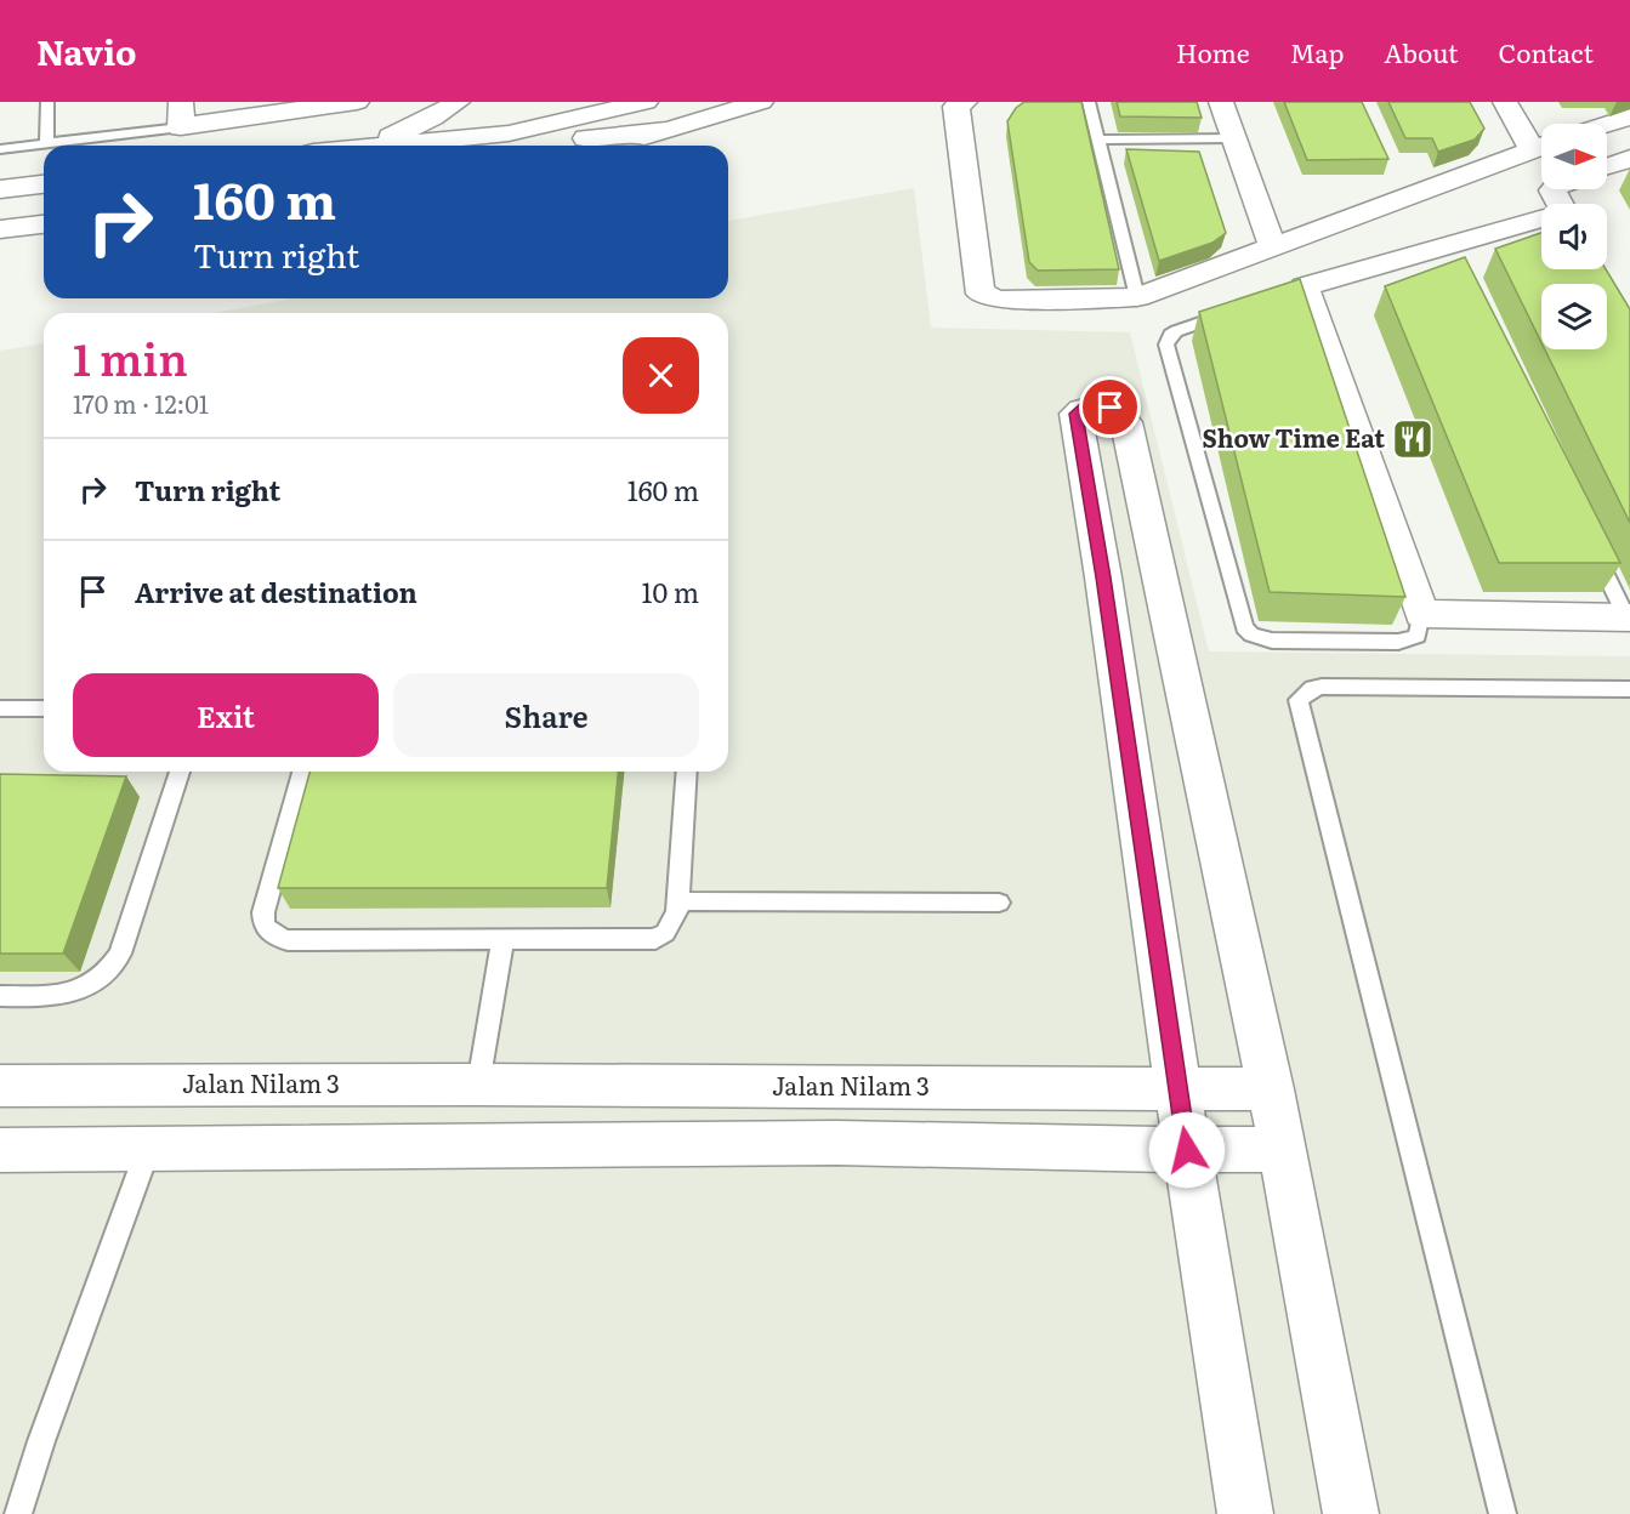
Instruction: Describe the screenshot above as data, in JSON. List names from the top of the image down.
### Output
{
  "streets": {
    "street": ["Jalan Nilam 3"]
  },
  "places": {
    "restaurant": ["Show Time Eat"]
  },
  "north": "right",
  "page": {
    "header": "Navio",
    "nav": [
      "Home",
      "Map",
      "About",
      "Contact"
    ],
    "turn": ["160 m", "Turn right"],
    "heading": ["1 min", "170 m · 12:01"],
    "list": [
      {
        "name": "Turn right",
        "value": "160 m"
      },
      {
        "name": "Arrive at destination",
        "value": "10 m"
      }
    ],
    "buttons": ["Exit", "Share"]
  }
}
